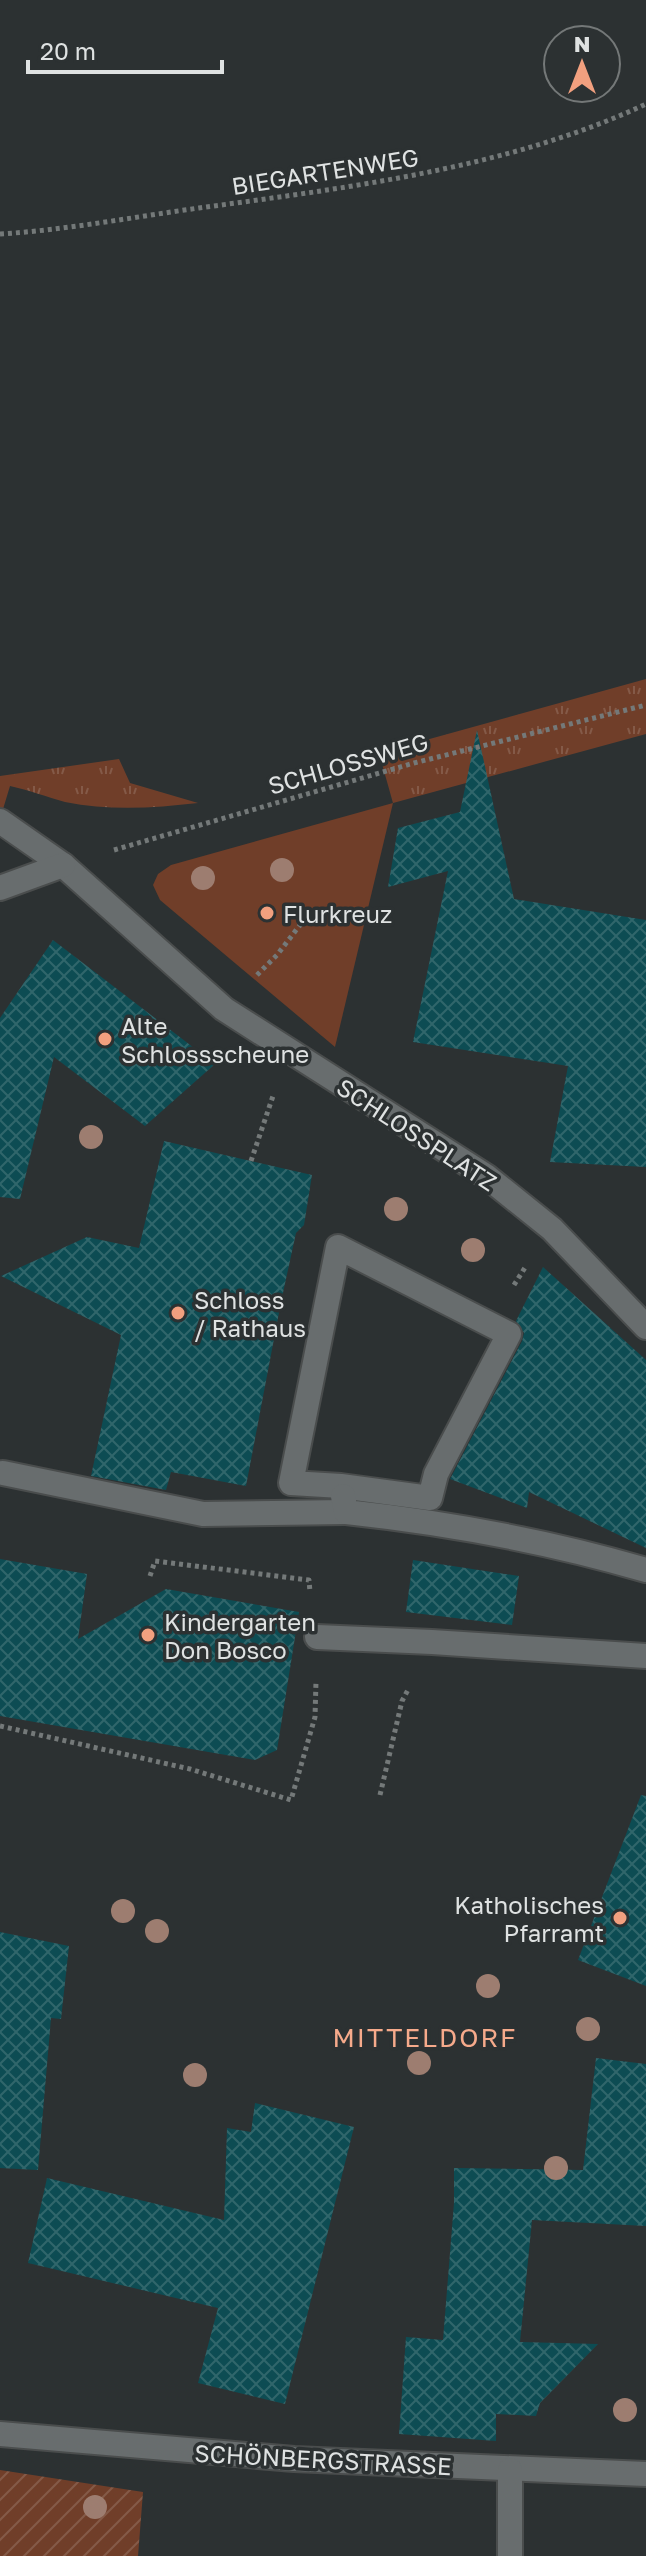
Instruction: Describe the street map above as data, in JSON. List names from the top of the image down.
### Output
{
  "streets": {
    "street": ["SCHLOSSPLATZ", "SCHÖNBERGSTRASSE"],
    "path": ["BIEGARTENWEG", "SCHLOSSWEG"]
  },
  "crossings": [
    ["SCHLOSSWEG", "SCHLOSSPLATZ"]
  ],
  "districts": ["MITTELDORF"],
  "places": [
    "Flurkreuz",
    "Alte Schlossscheune",
    "Schloss / Rathaus",
    "Kindergarten Don Bosco",
    "Katholisches Pfarramt"
  ],
  "scale_bar": "20 m",
  "north": "top"
}
